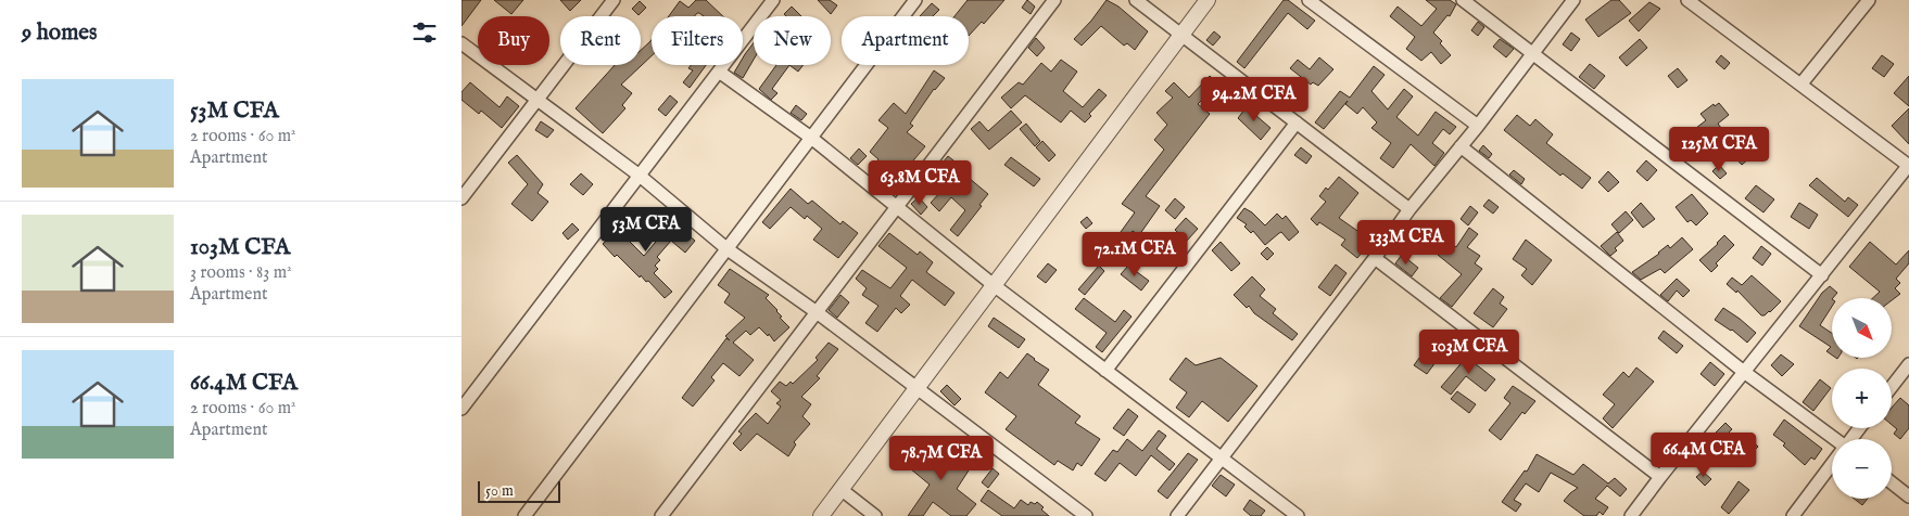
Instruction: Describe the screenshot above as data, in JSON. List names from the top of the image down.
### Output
{
  "scale_bar": "50 m",
  "north": "bottom right",
  "page": {
    "heading": "9 homes",
    "chip": [
      "Buy",
      "Rent",
      "Filters",
      "New",
      "Apartment"
    ],
    "list": [
      {
        "name": "53M CFA",
        "note": "2 rooms · 60 m² · Apartment"
      },
      {
        "name": "103M CFA",
        "note": "3 rooms · 83 m² · Apartment"
      },
      {
        "name": "66.4M CFA",
        "note": "2 rooms · 60 m² · Apartment"
      }
    ],
    "price": [
      "94.2M CFA",
      "125M CFA",
      "63.8M CFA",
      "53M CFA",
      "133M CFA",
      "72.1M CFA",
      "103M CFA",
      "66.4M CFA",
      "78.7M CFA"
    ],
    "map_buttons": ["+", "−"],
    "scale": "50 m"
  }
}
